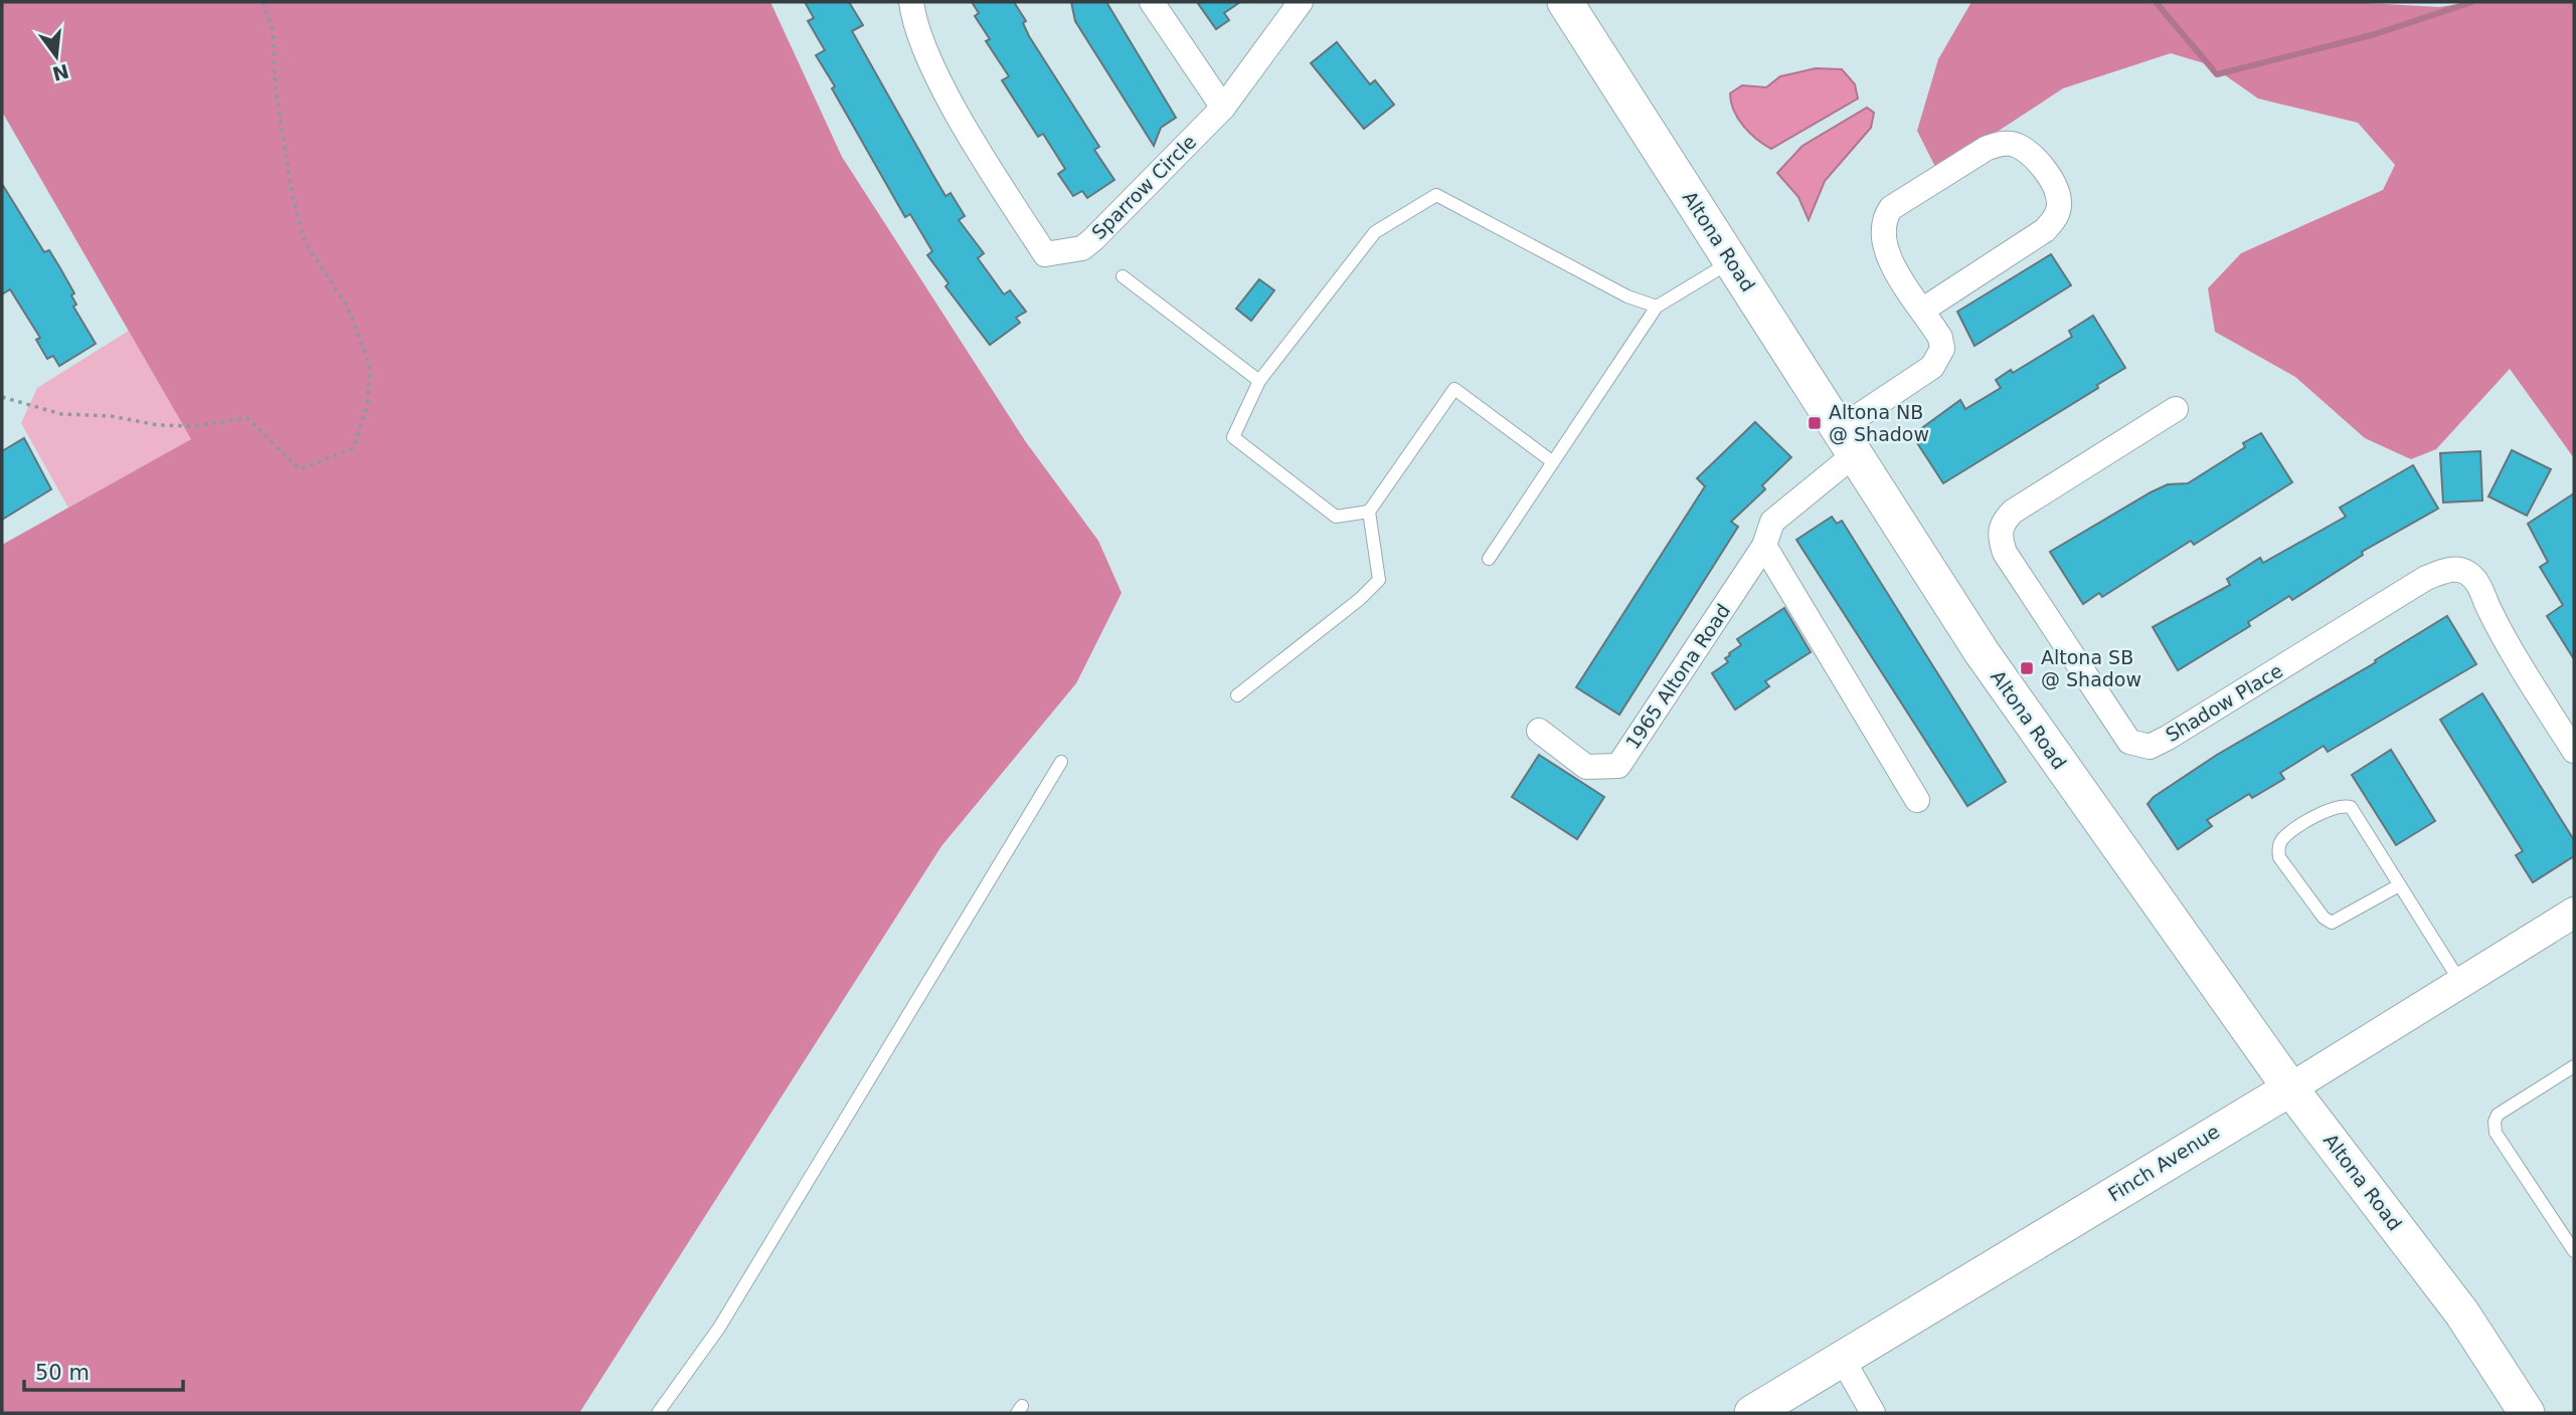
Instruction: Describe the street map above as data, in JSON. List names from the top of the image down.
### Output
{
  "streets": {
    "main road": ["Altona Road", "Finch Avenue"],
    "street": ["Sparrow Circle", "1965 Altona Road", "Shadow Place"]
  },
  "crossings": [
    ["Altona Road", "1965 Altona Road"],
    ["Altona Road", "Finch Avenue"]
  ],
  "places": {
    "transit": ["Altona NB @ Shadow", "Altona SB @ Shadow"]
  },
  "scale_bar": "50 m",
  "north": "bottom"
}
